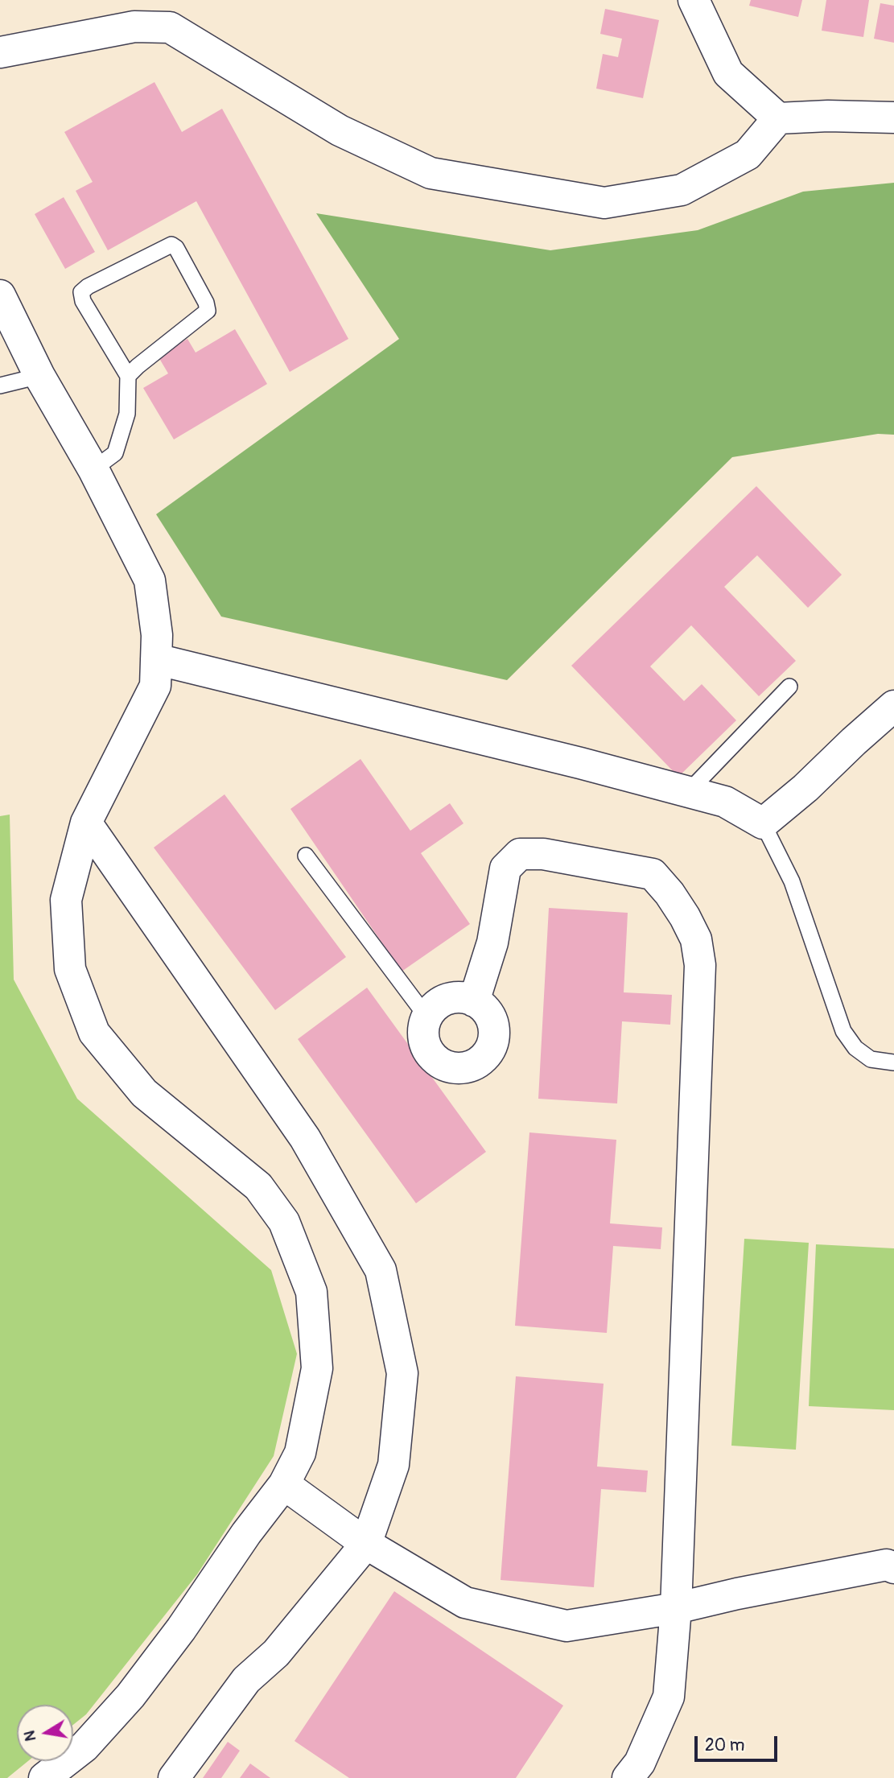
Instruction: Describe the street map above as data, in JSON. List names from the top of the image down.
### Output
{
  "scale_bar": "20 m",
  "north": "left"
}
